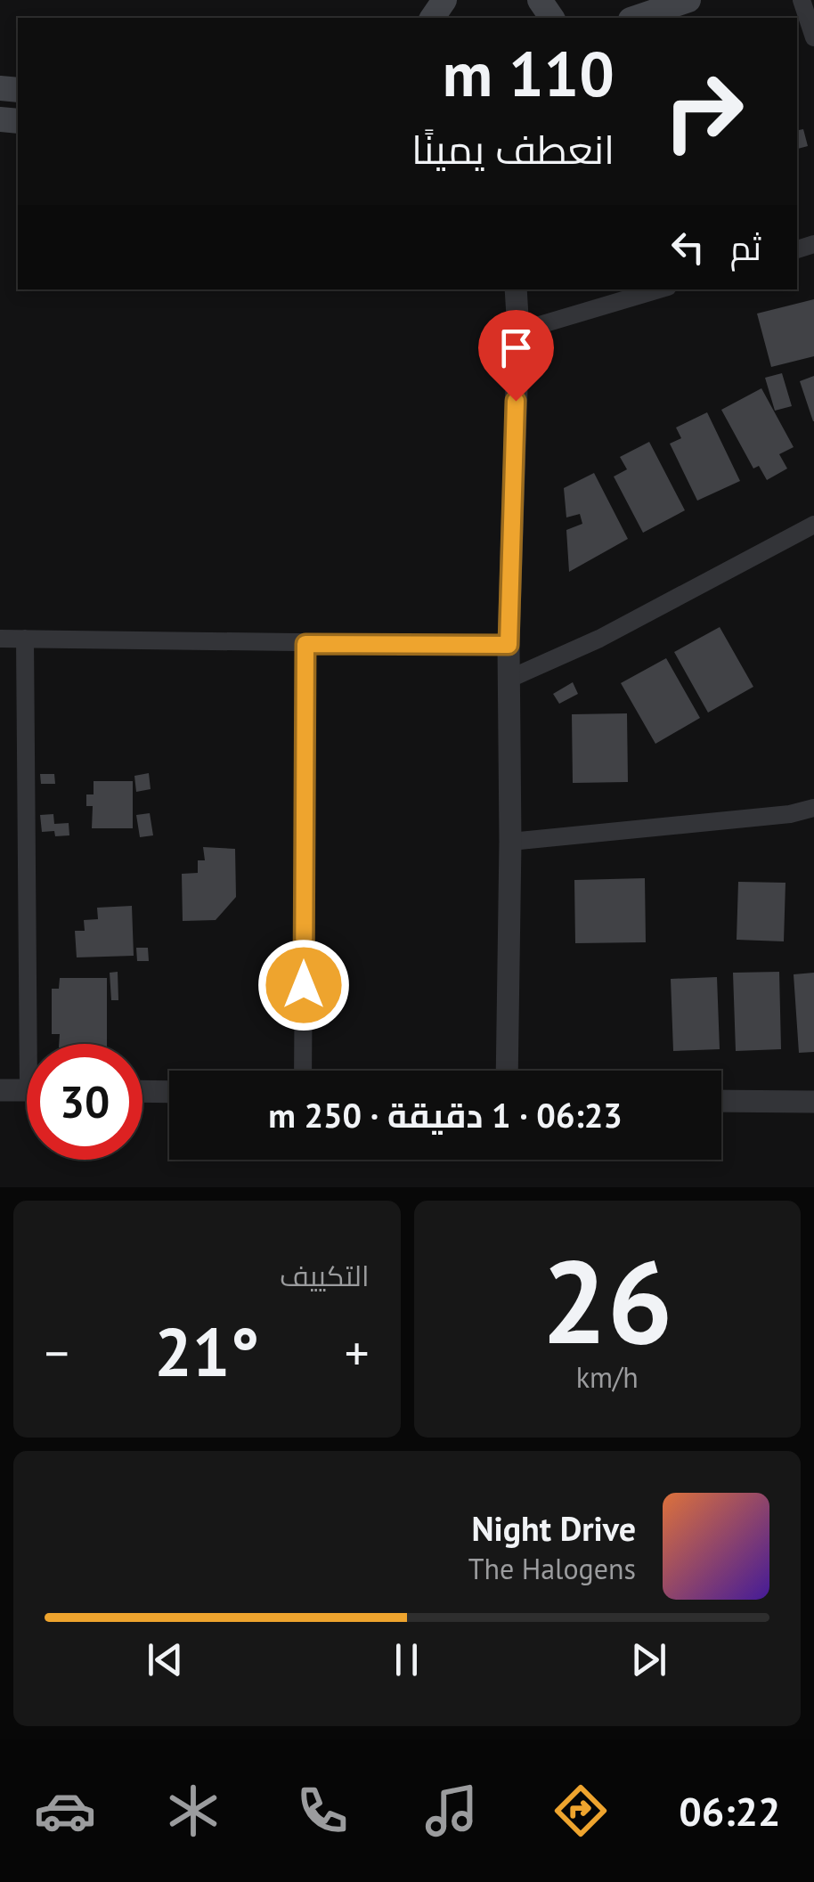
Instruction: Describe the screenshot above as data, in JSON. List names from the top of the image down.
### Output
{
  "page": {
    "turn": ["110 m", "انعطف يمينًا"],
    "then": "ثم",
    "limit": "30",
    "trip": "06:23 · 1 دقيقة · 250 m",
    "tile": [
      ["26", "km/h"],
      "التكييف"
    ],
    "heat": ["−", "21°", "+"],
    "song": ["Night Drive", "The Halogens"],
    "tabs": "06:22"
  }
}
